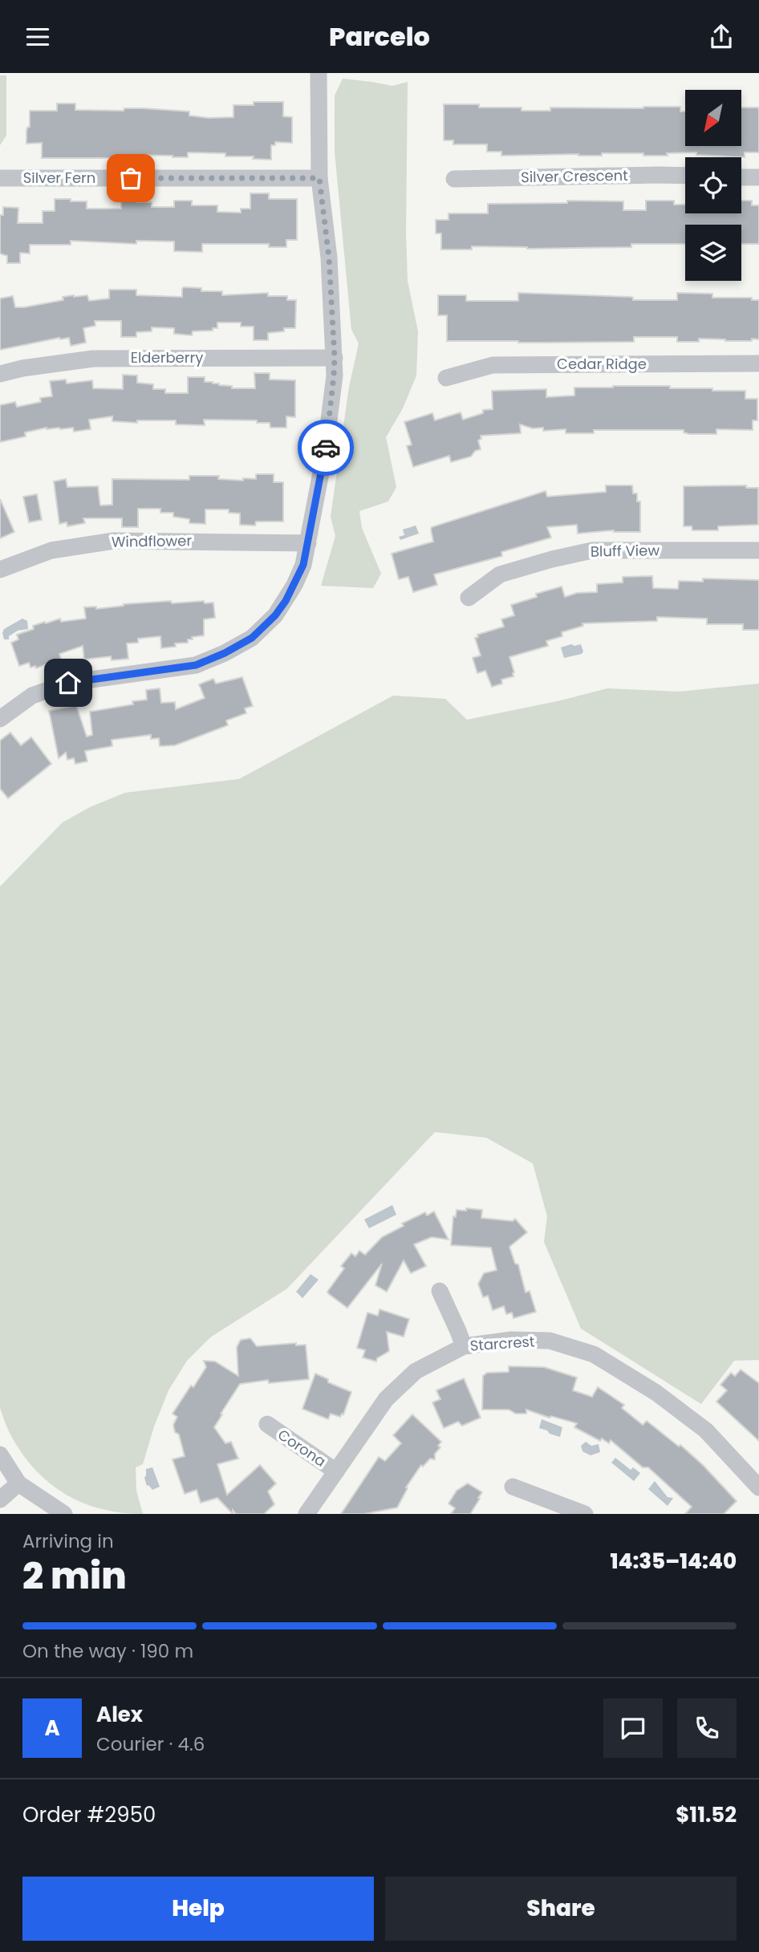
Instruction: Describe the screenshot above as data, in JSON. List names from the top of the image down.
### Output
{
  "streets": {
    "street": [
      "Silver Crescent",
      "Silver Fern",
      "Elderberry",
      "Cedar Ridge",
      "Windflower",
      "Bluff View",
      "Starcrest",
      "Corona"
    ]
  },
  "crossings": [
    ["Starcrest", "Corona"]
  ],
  "north": "bottom left",
  "page": {
    "header": "Parcelo",
    "heading": ["2 min", "Arriving in", "14:35–14:40"],
    "panel": [
      "Alex",
      "Courier · 4.6",
      "Order #2950",
      "$11.52"
    ],
    "bar": "On the way · 190 m",
    "round": "A",
    "buttons": ["Help", "Share"]
  }
}
